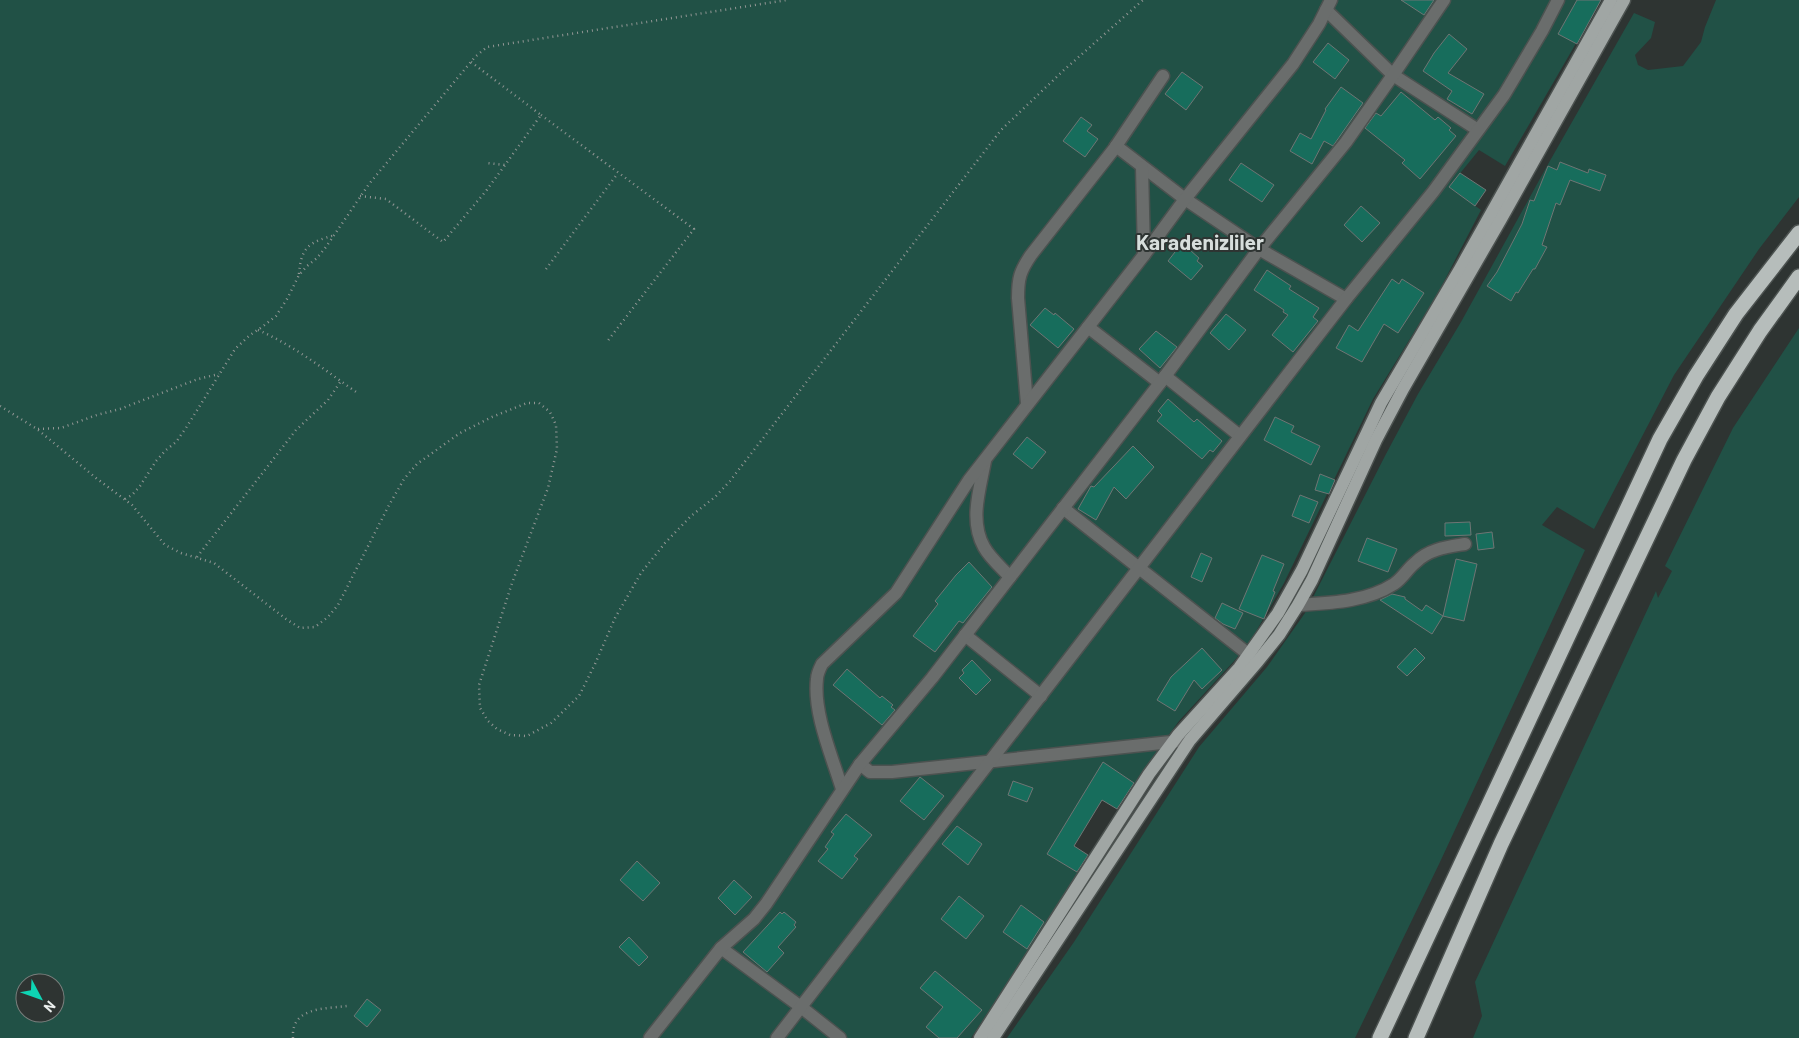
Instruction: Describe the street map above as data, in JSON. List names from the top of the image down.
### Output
{
  "districts": ["Karadenizliler"],
  "north": "bottom right"
}
